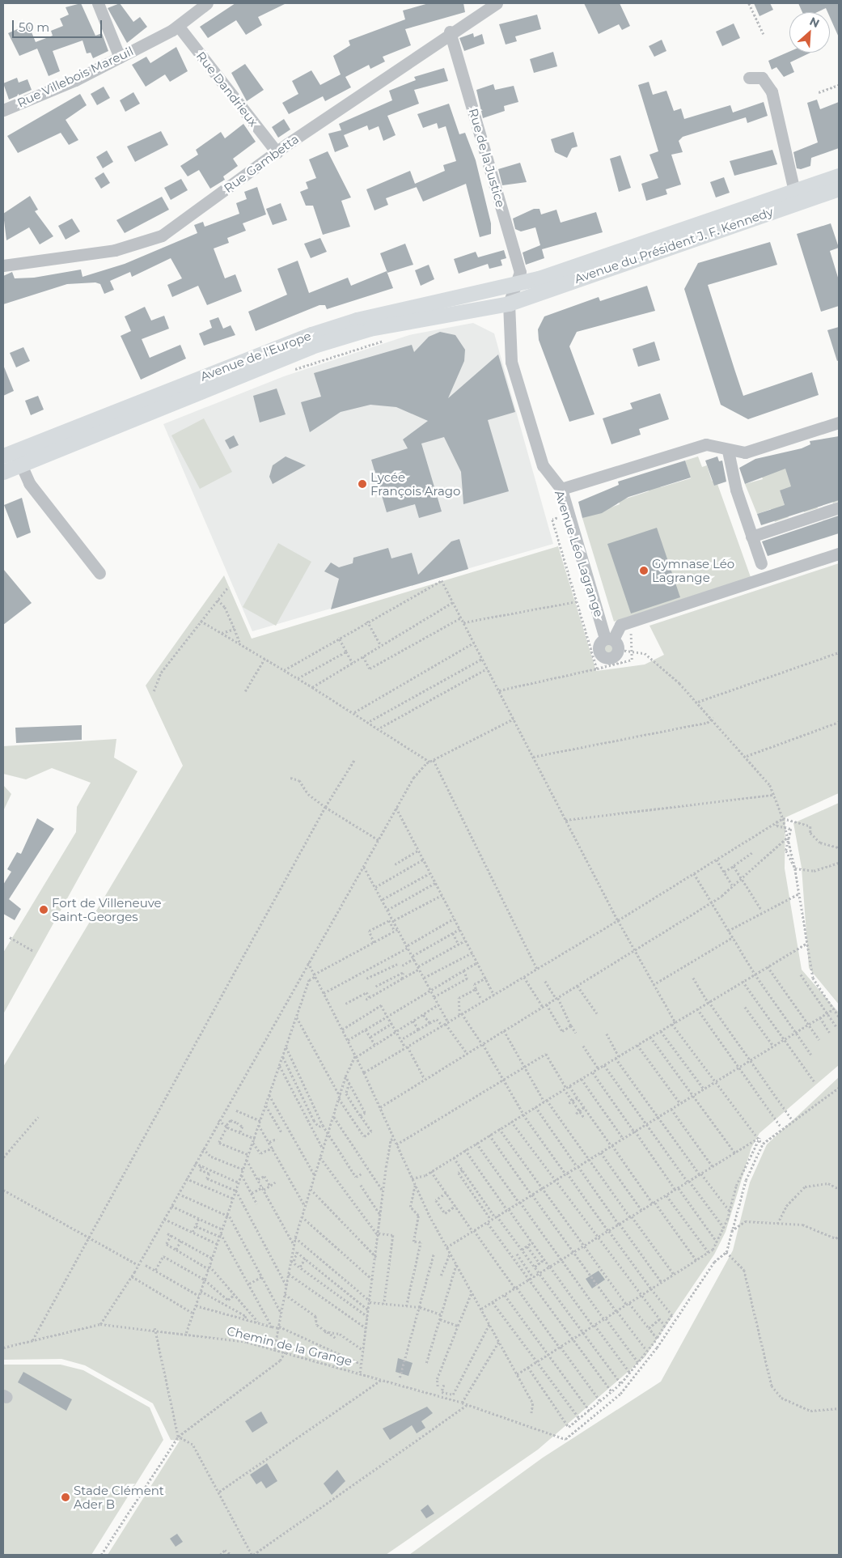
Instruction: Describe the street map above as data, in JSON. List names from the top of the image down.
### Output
{
  "streets": {
    "main road": ["Avenue du Président J. F. Kennedy", "Avenue de l'Europe"],
    "street": [
      "Rue Villebois Mareuil",
      "Rue Dandrieux",
      "Rue de la Justice",
      "Rue Gambetta",
      "Avenue Léo Lagrange"
    ],
    "path": ["Chemin de la Grange"]
  },
  "crossings": [
    ["Rue Villebois Mareuil", "Rue Dandrieux"],
    ["Rue Dandrieux", "Rue Gambetta"],
    ["Rue de la Justice", "Rue Gambetta"],
    ["Rue de la Justice", "Avenue du Président J. F. Kennedy"],
    ["Rue de la Justice", "Avenue de l'Europe"],
    ["Rue de la Justice", "Avenue Léo Lagrange"],
    ["Avenue du Président J. F. Kennedy", "Avenue de l'Europe"],
    ["Avenue du Président J. F. Kennedy", "Avenue Léo Lagrange"],
    ["Avenue de l'Europe", "Avenue Léo Lagrange"]
  ],
  "places": [
    "Lycée François Arago",
    "Gymnase Léo Lagrange",
    "Fort de Villeneuve Saint-Georges",
    "Stade Clément Ader B"
  ],
  "scale_bar": "50 m",
  "north": "top right"
}
